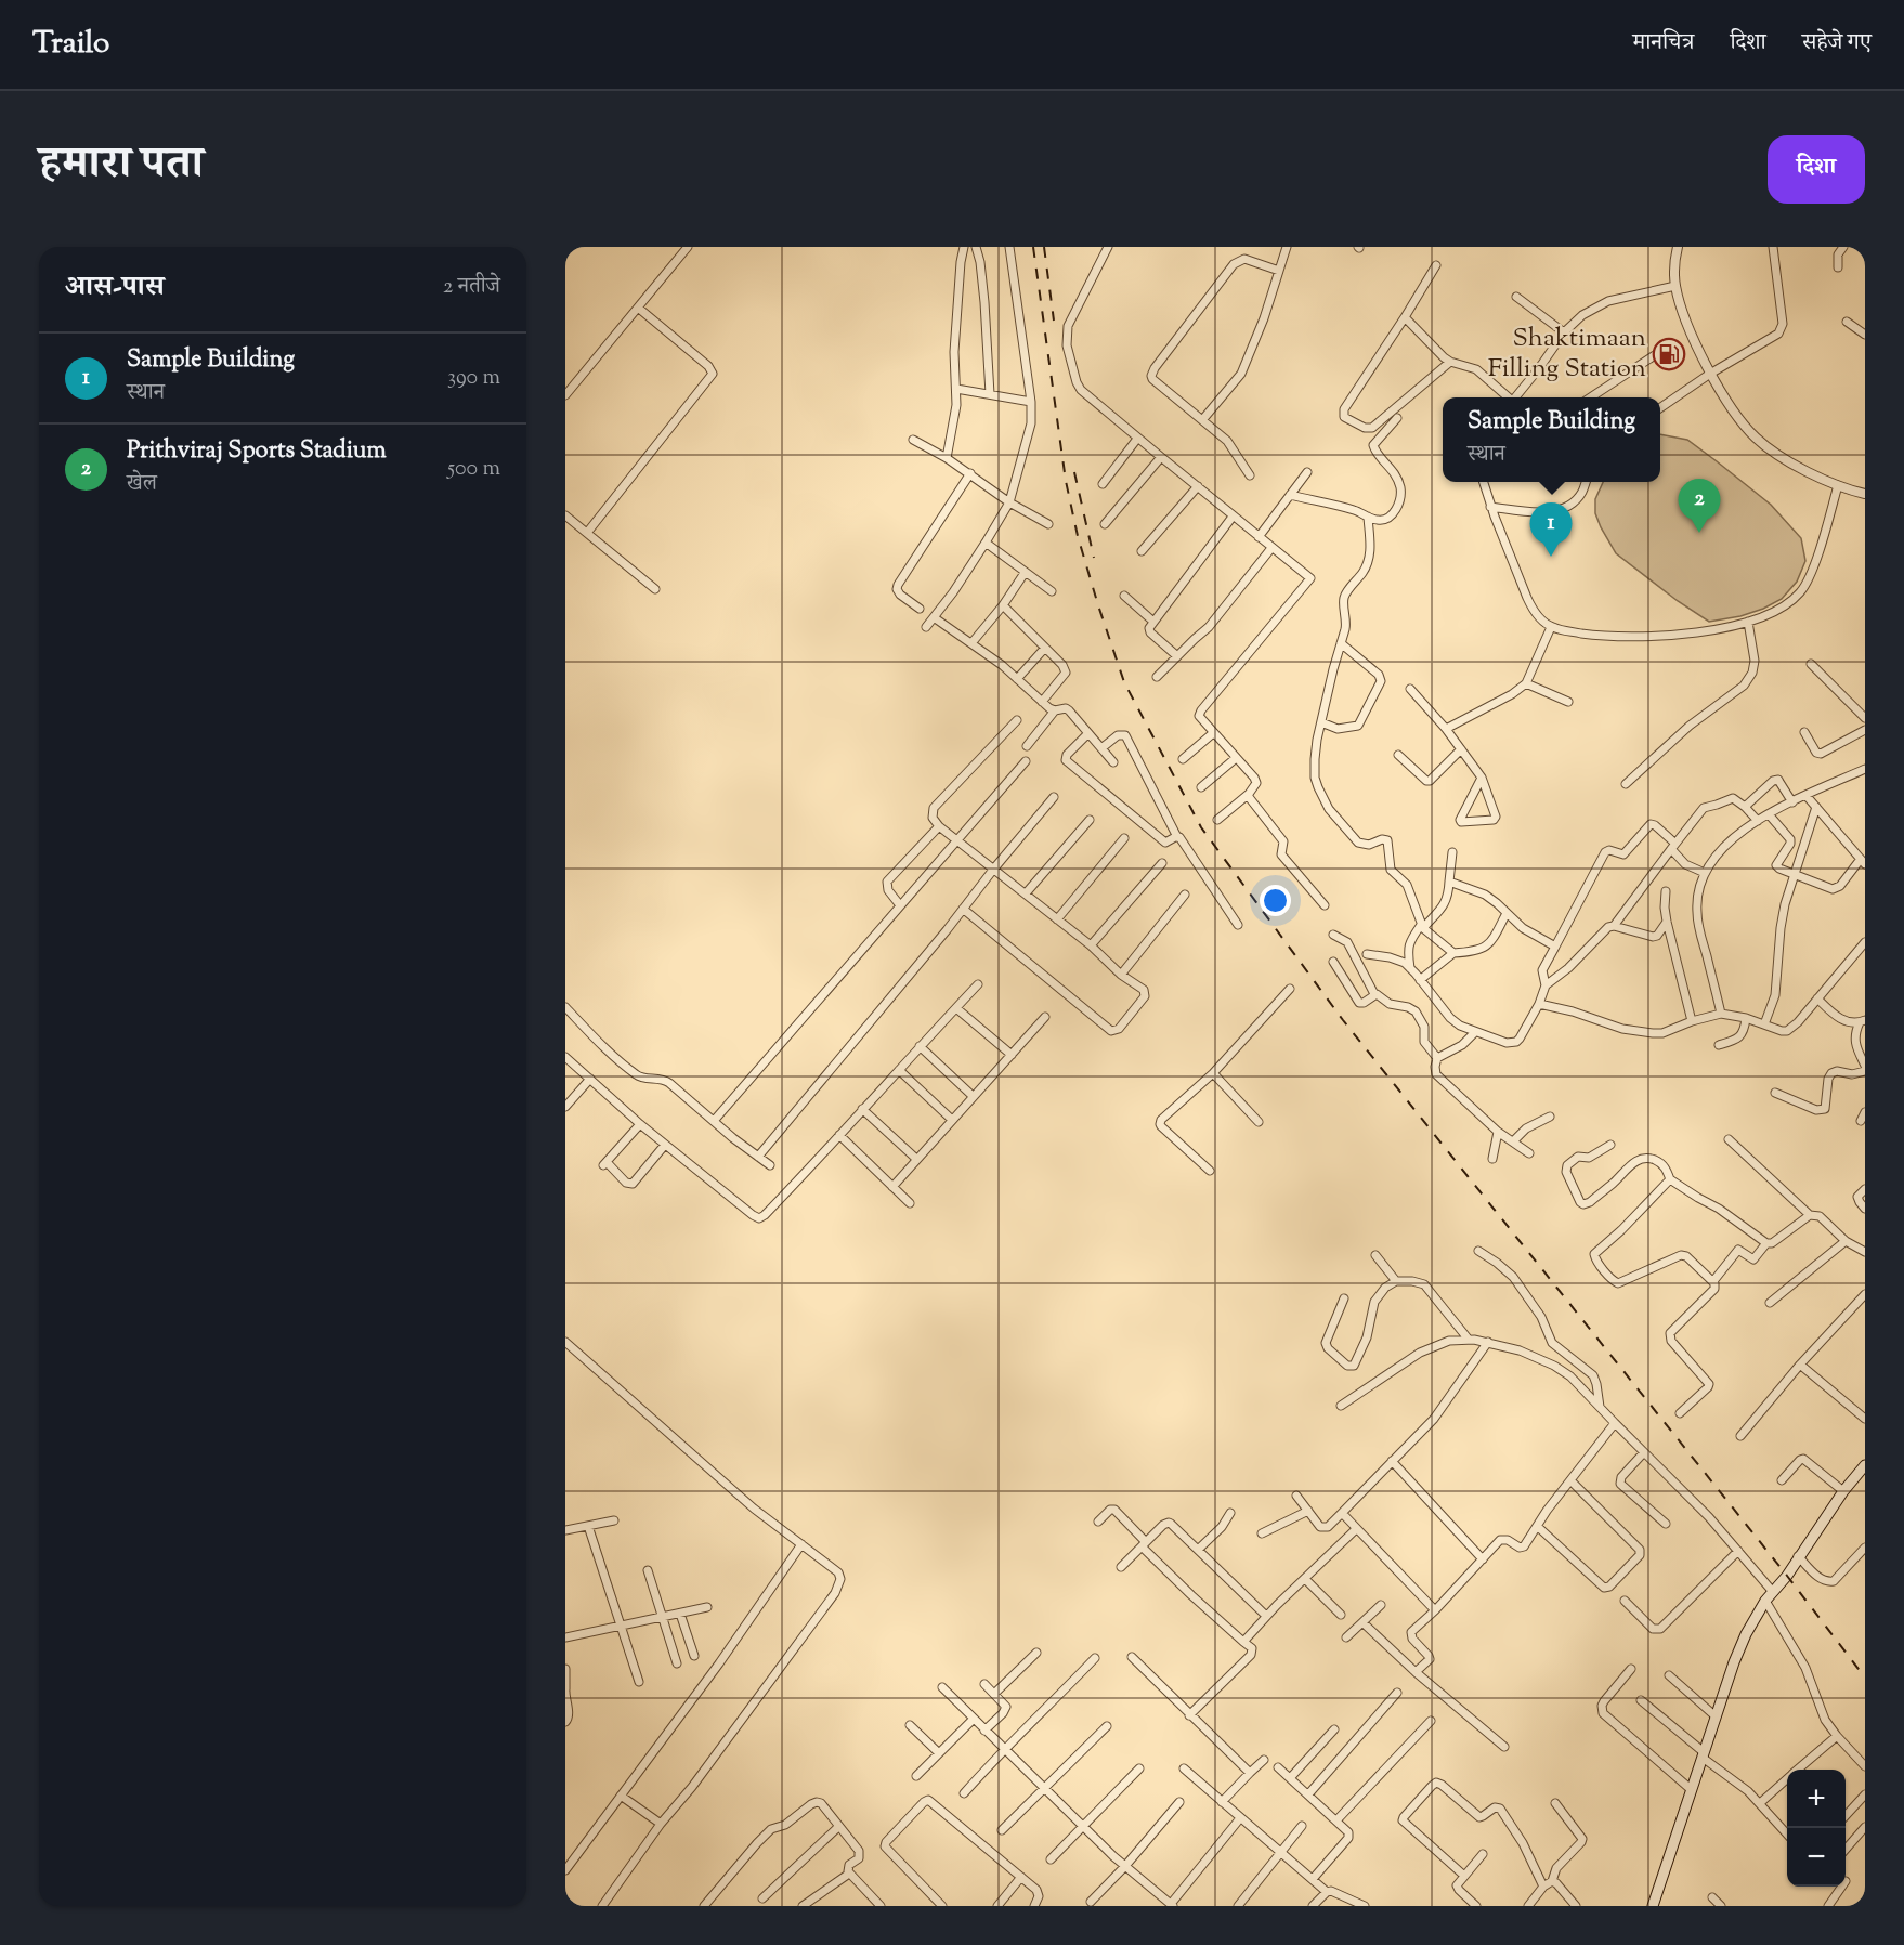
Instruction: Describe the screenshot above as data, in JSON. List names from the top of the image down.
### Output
{
  "places": {
    "fuel station": ["Shaktimaan Filling Station"]
  },
  "page": {
    "header": "Trailo",
    "nav": ["मानचित्र", "दिशा", "सहेजे गए"],
    "title": "हमारा पता",
    "buttons": "दिशा",
    "heading": ["आस-पास", "2 नतीजे"],
    "list": [
      {
        "mark": "1",
        "name": "Sample Building",
        "note": "स्थान",
        "value": "390 m"
      },
      {
        "mark": "2",
        "name": "Prithviraj Sports Stadium",
        "note": "खेल",
        "value": "500 m"
      }
    ],
    "popup": ["Sample Building", "स्थान"],
    "pins": ["2", "1"],
    "map_buttons": ["+", "−"]
  }
}
